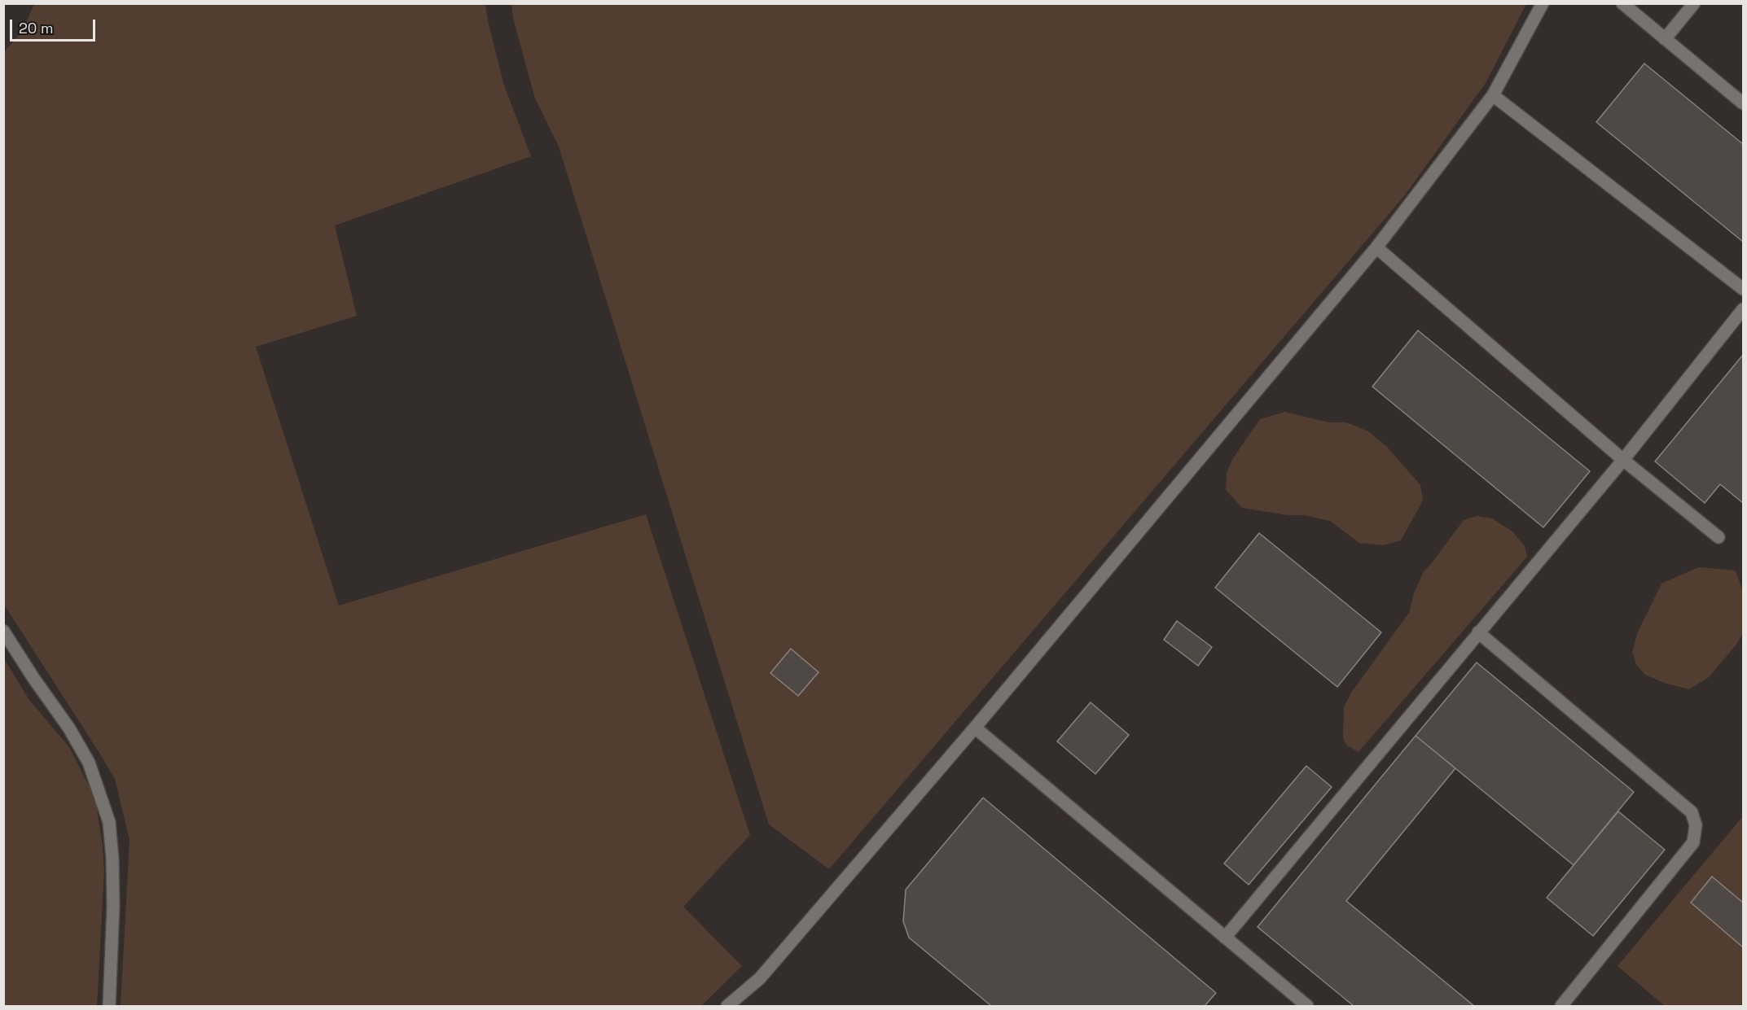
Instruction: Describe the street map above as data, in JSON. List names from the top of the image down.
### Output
{
  "scale_bar": "20 m"
}
